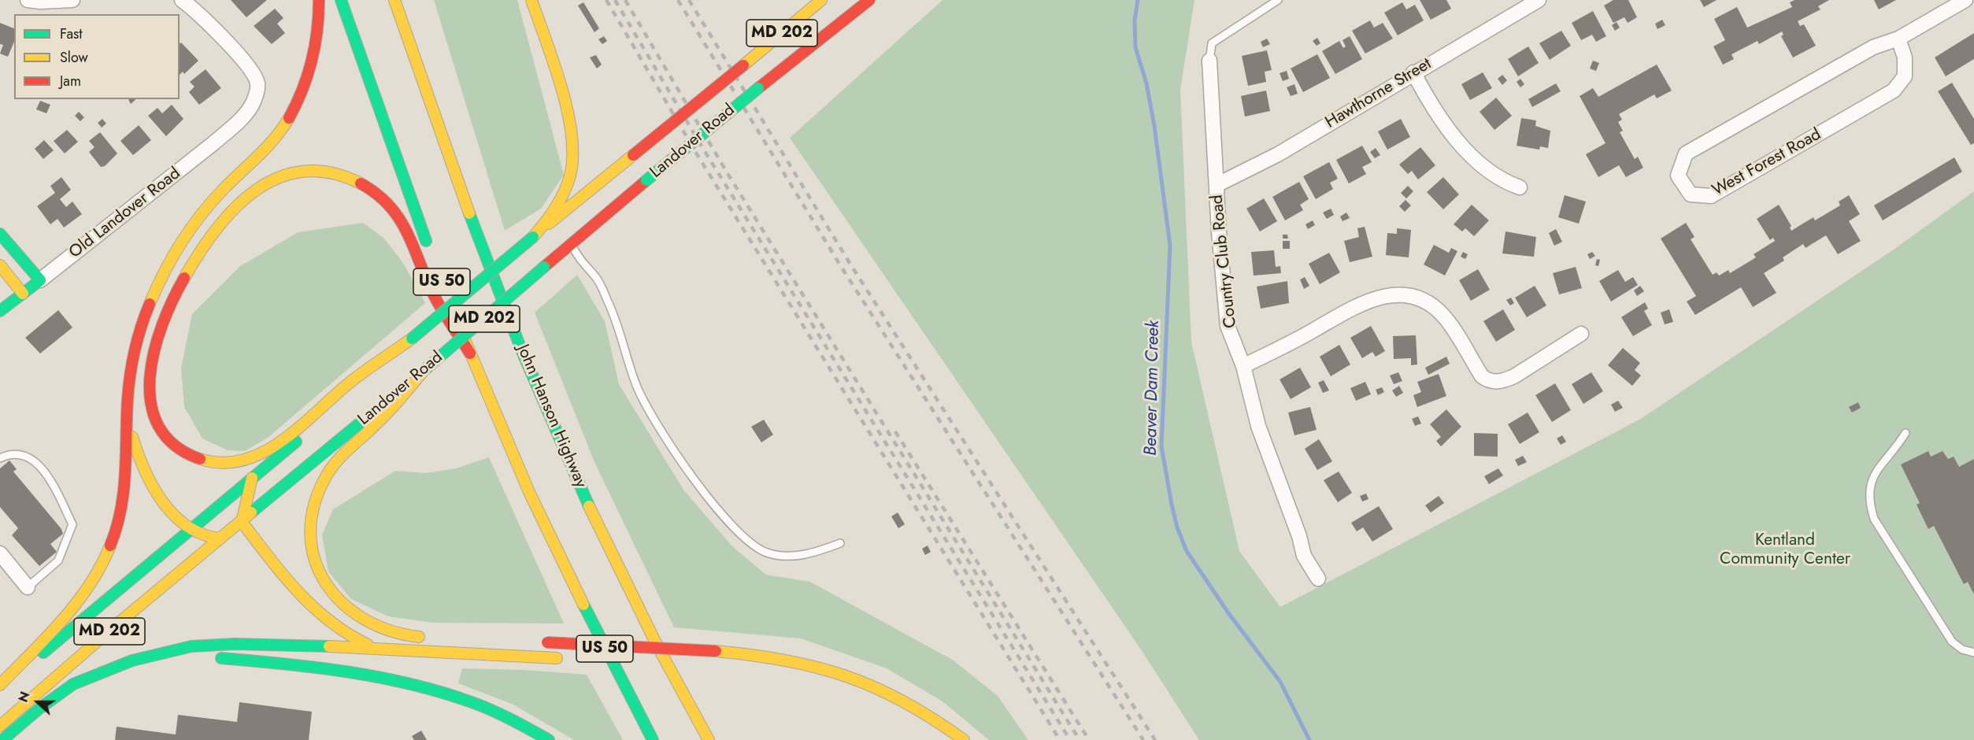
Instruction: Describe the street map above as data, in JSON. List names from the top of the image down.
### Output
{
  "streets": {
    "main road": [
      "MD 202",
      "Landover Road",
      "Old Landover Road",
      "US 50",
      "John Hanson Highway"
    ],
    "street": ["Hawthorne Street", "West Forest Road", "Country Club Road"]
  },
  "crossings": [
    ["Hawthorne Street", "Country Club Road"]
  ],
  "water": ["Beaver Dam Creek"],
  "parks": ["Kentland Community Center"],
  "legend": ["Fast", "Slow", "Jam"],
  "north": "left"
}
